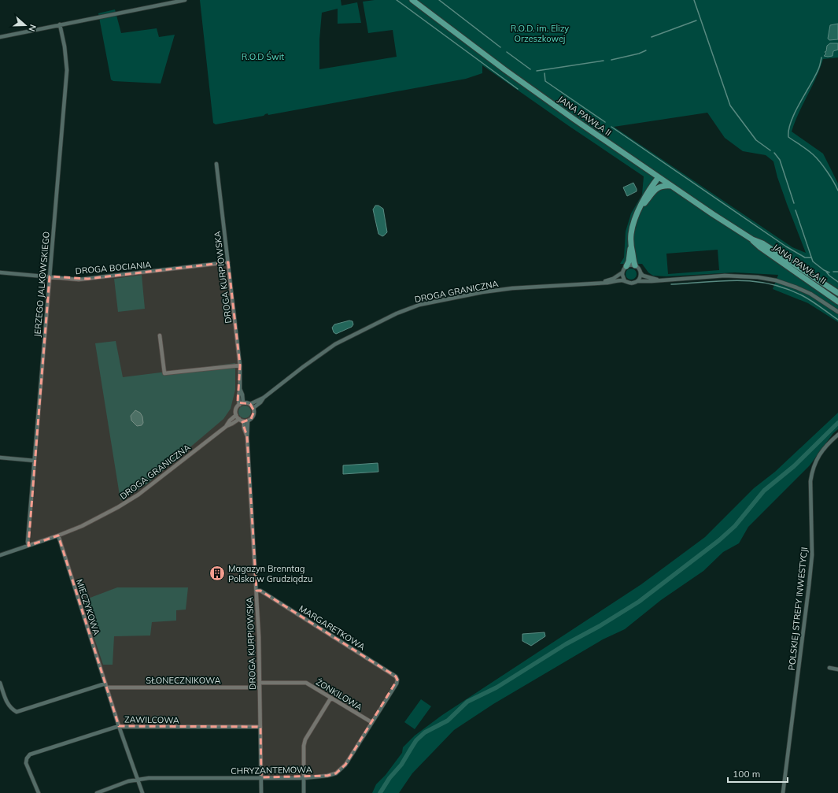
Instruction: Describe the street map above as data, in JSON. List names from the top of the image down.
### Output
{
  "streets": {
    "main road": ["JANA PAWŁA II"],
    "street": [
      "DROGA BOCIANIA",
      "DROGA KURPIOWSKA",
      "JERZEGO JALKOWSKIEGO",
      "DROGA GRANICZNA",
      "MIECZYKOWA",
      "POLSKIEJ STREFY INWESTYCJI",
      "MARGARETKOWA",
      "SŁONECZNIKOWA",
      "ŻONKILOWA",
      "ZAWILCOWA",
      "CHRYZANTEMOWA"
    ]
  },
  "crossings": [
    ["DROGA BOCIANIA", "DROGA KURPIOWSKA"],
    ["DROGA BOCIANIA", "JERZEGO JALKOWSKIEGO"],
    ["DROGA KURPIOWSKA", "DROGA GRANICZNA"],
    ["DROGA KURPIOWSKA", "MARGARETKOWA"],
    ["DROGA KURPIOWSKA", "SŁONECZNIKOWA"],
    ["DROGA KURPIOWSKA", "ŻONKILOWA"],
    ["DROGA KURPIOWSKA", "ZAWILCOWA"],
    ["DROGA KURPIOWSKA", "CHRYZANTEMOWA"],
    ["JERZEGO JALKOWSKIEGO", "DROGA GRANICZNA"],
    ["DROGA GRANICZNA", "MIECZYKOWA"],
    ["MIECZYKOWA", "SŁONECZNIKOWA"],
    ["MIECZYKOWA", "ZAWILCOWA"],
    ["MIECZYKOWA", "CHRYZANTEMOWA"],
    ["MARGARETKOWA", "CHRYZANTEMOWA"],
    ["ŻONKILOWA", "CHRYZANTEMOWA"]
  ],
  "parks": ["R.O.D. im. Elizy Orzeszkowej", "R.O.D Świt"],
  "places": {
    "building": ["Magazyn Brenntag Polska w Grudziądzu"]
  },
  "scale_bar": "100 m",
  "north": "right"
}
